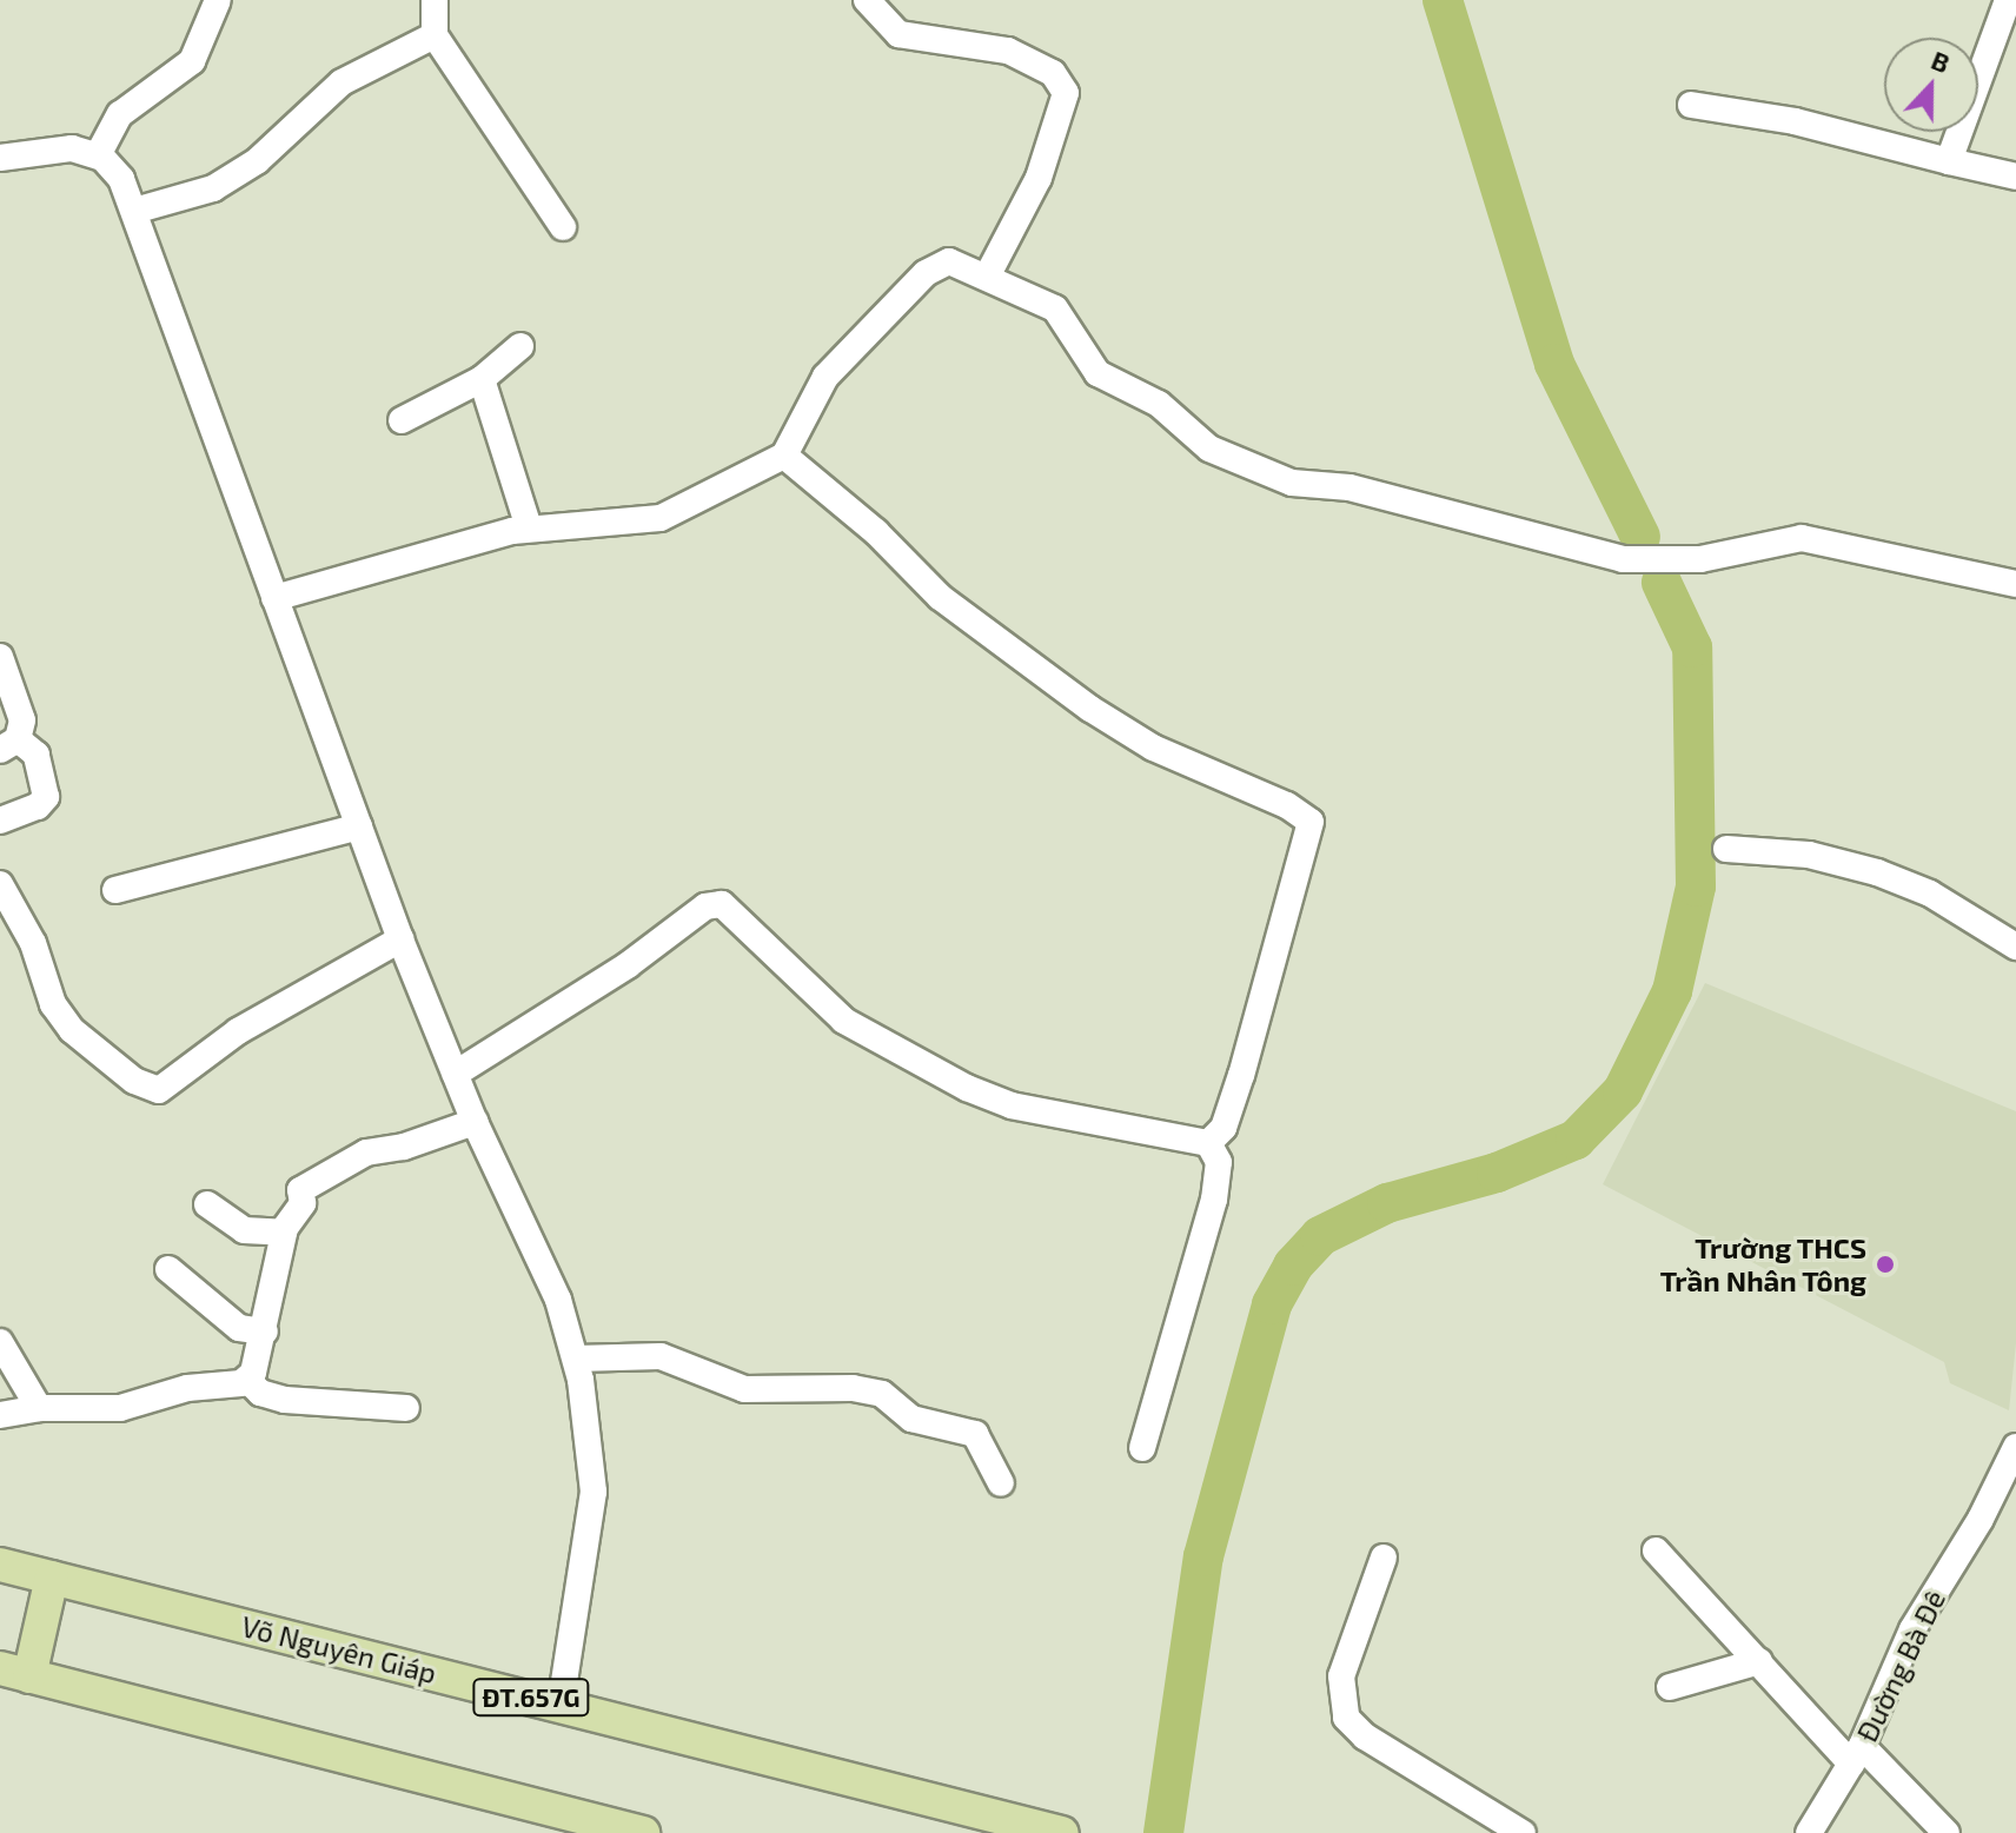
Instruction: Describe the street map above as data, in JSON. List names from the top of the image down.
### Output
{
  "streets": {
    "main road": ["Võ Nguyên Giáp", "ĐT.657G"],
    "street": ["Đường Bà Đê"]
  },
  "places": ["Trường THCS Trần Nhân Tông"],
  "north": "top"
}
